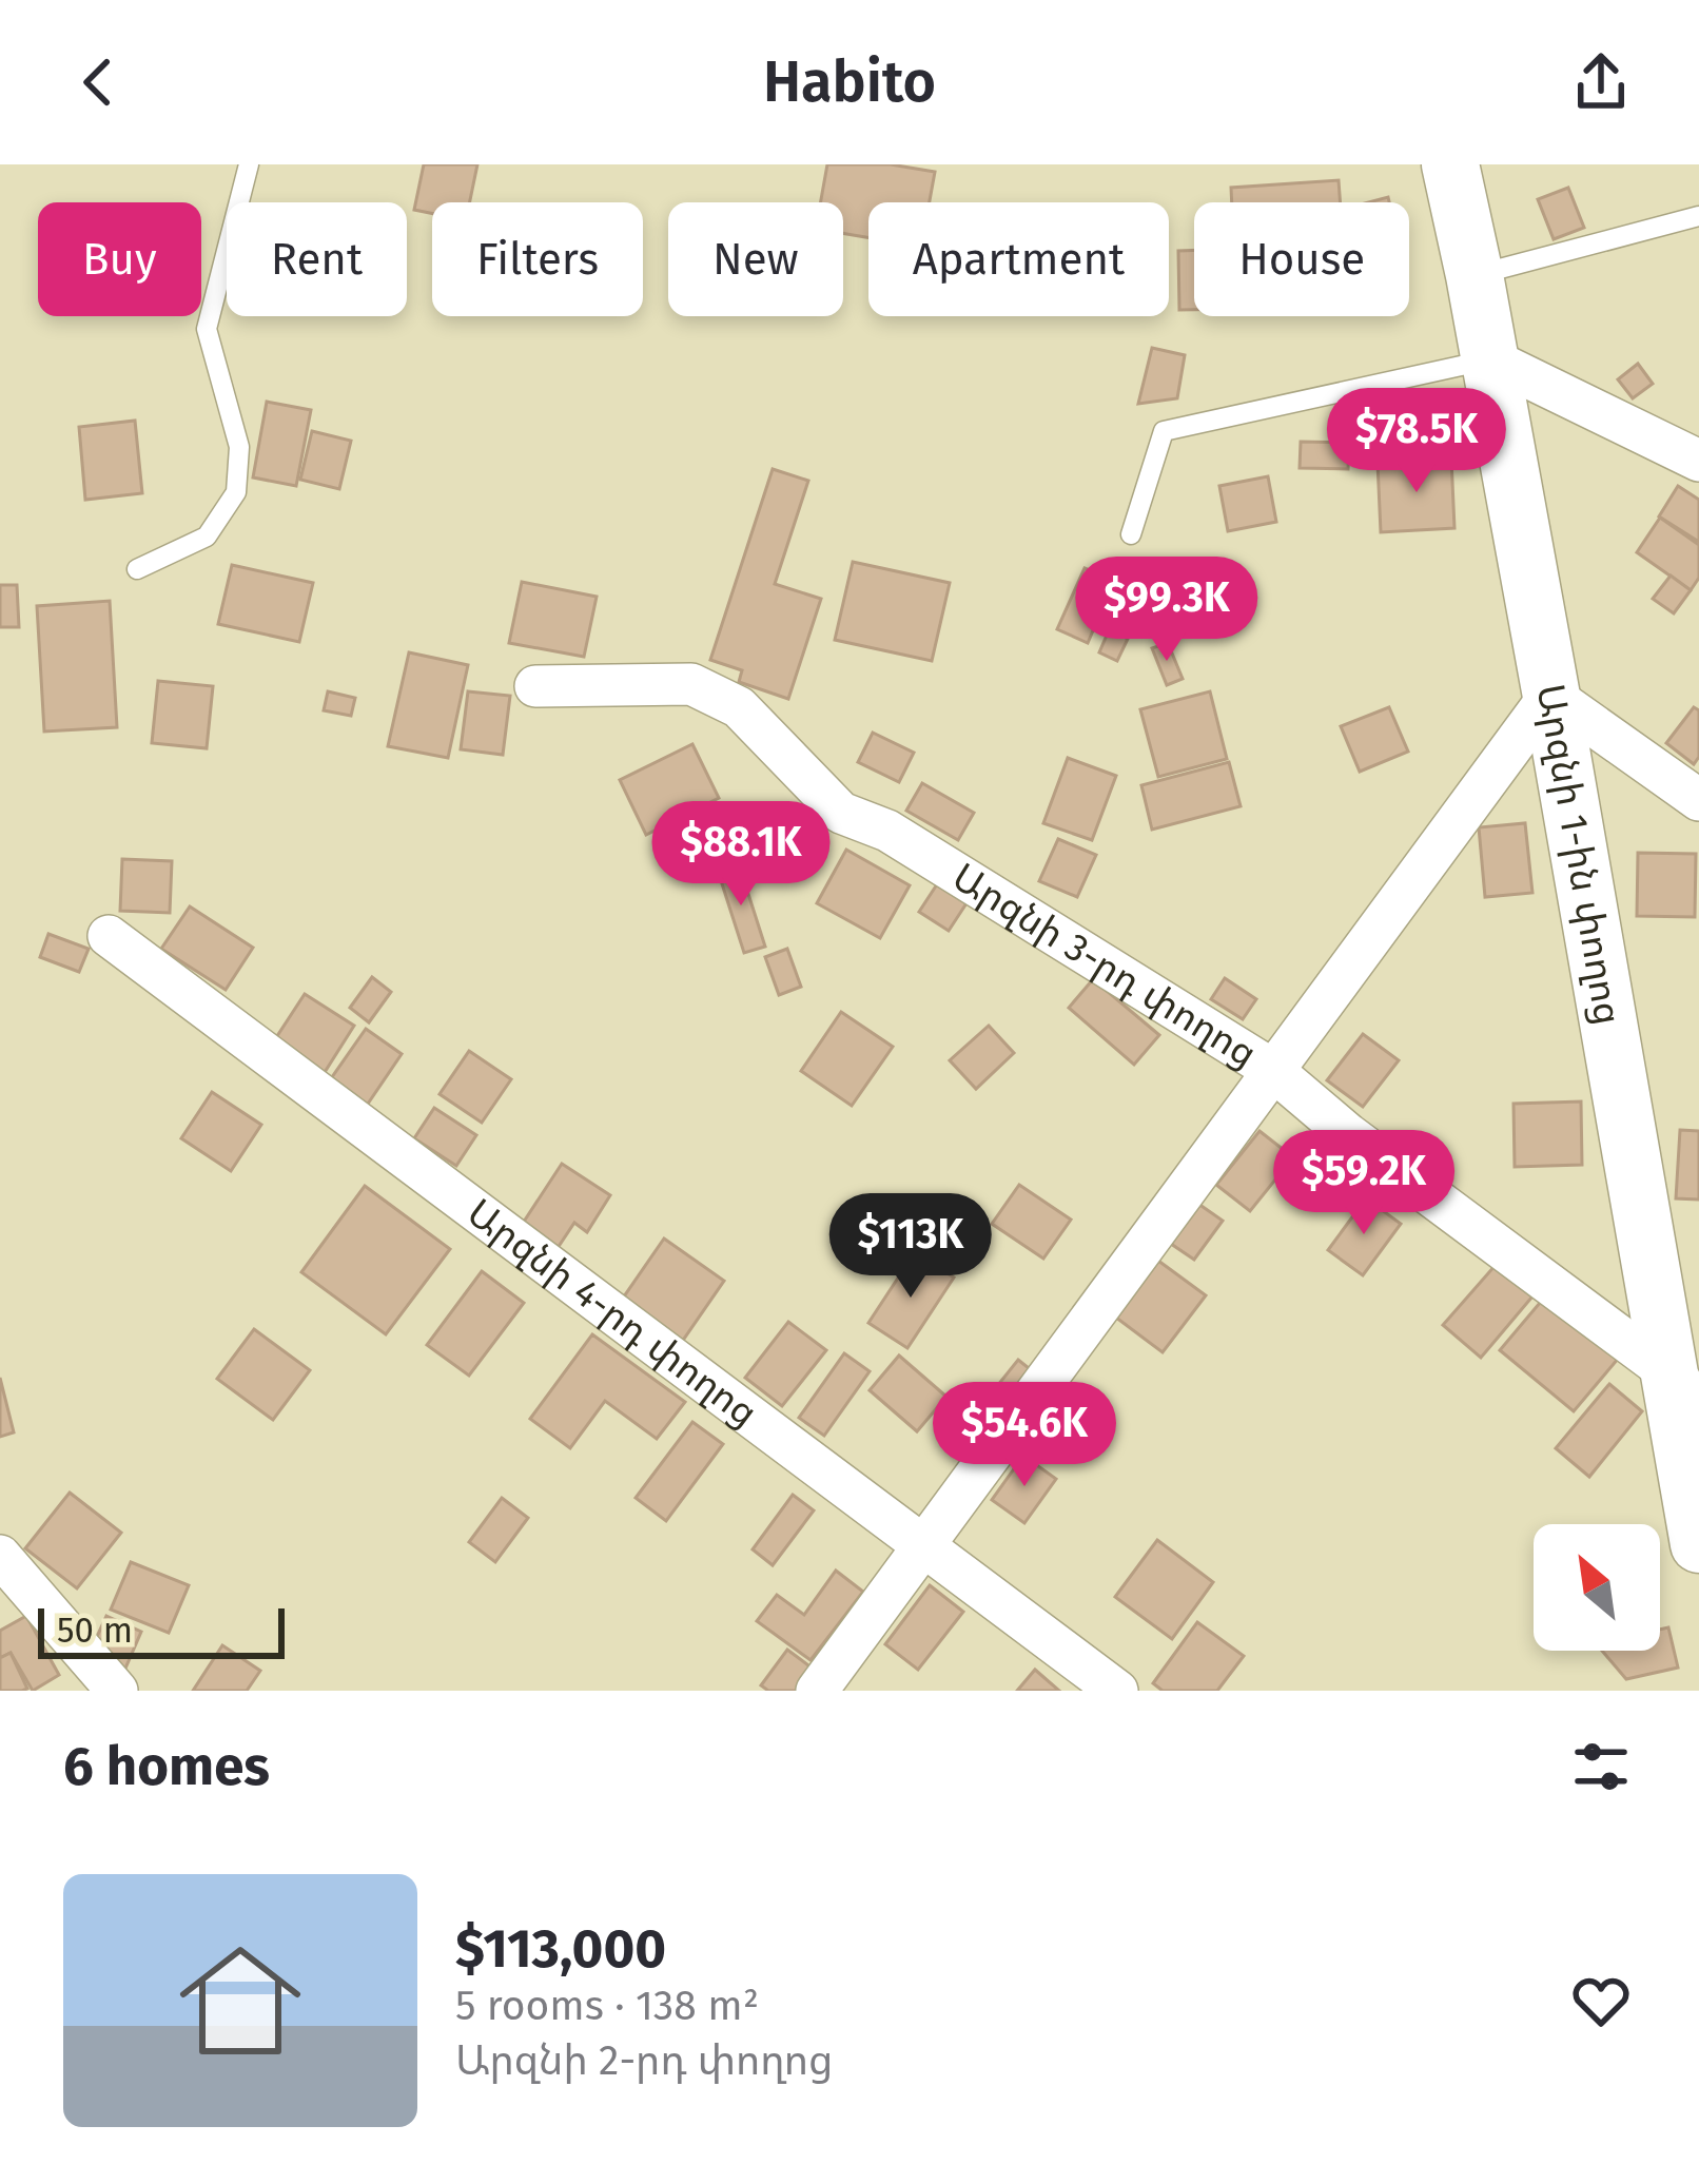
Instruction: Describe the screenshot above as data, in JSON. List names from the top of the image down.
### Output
{
  "streets": {
    "street": ["Արզնի 1-ին փողոց", "Արզնի 3-րդ փողոց", "Արզնի 4-րդ փողոց"]
  },
  "crossings": [
    ["Արզնի 1-ին փողոց", "Արզնի 3-րդ փողոց"]
  ],
  "scale_bar": "50 m",
  "north": "top left",
  "page": {
    "header": "Habito",
    "chip": [
      "Buy",
      "Rent",
      "Filters",
      "New",
      "Apartment",
      "House"
    ],
    "price": [
      "$78.5K",
      "$99.3K",
      "$88.1K",
      "$59.2K",
      "$113K",
      "$54.6K"
    ],
    "scale": "50 m",
    "heading": "6 homes",
    "list": [
      {
        "name": "$113,000",
        "note": "5 rooms · 138 m² · Արզնի 2-րդ փողոց"
      }
    ]
  }
}
